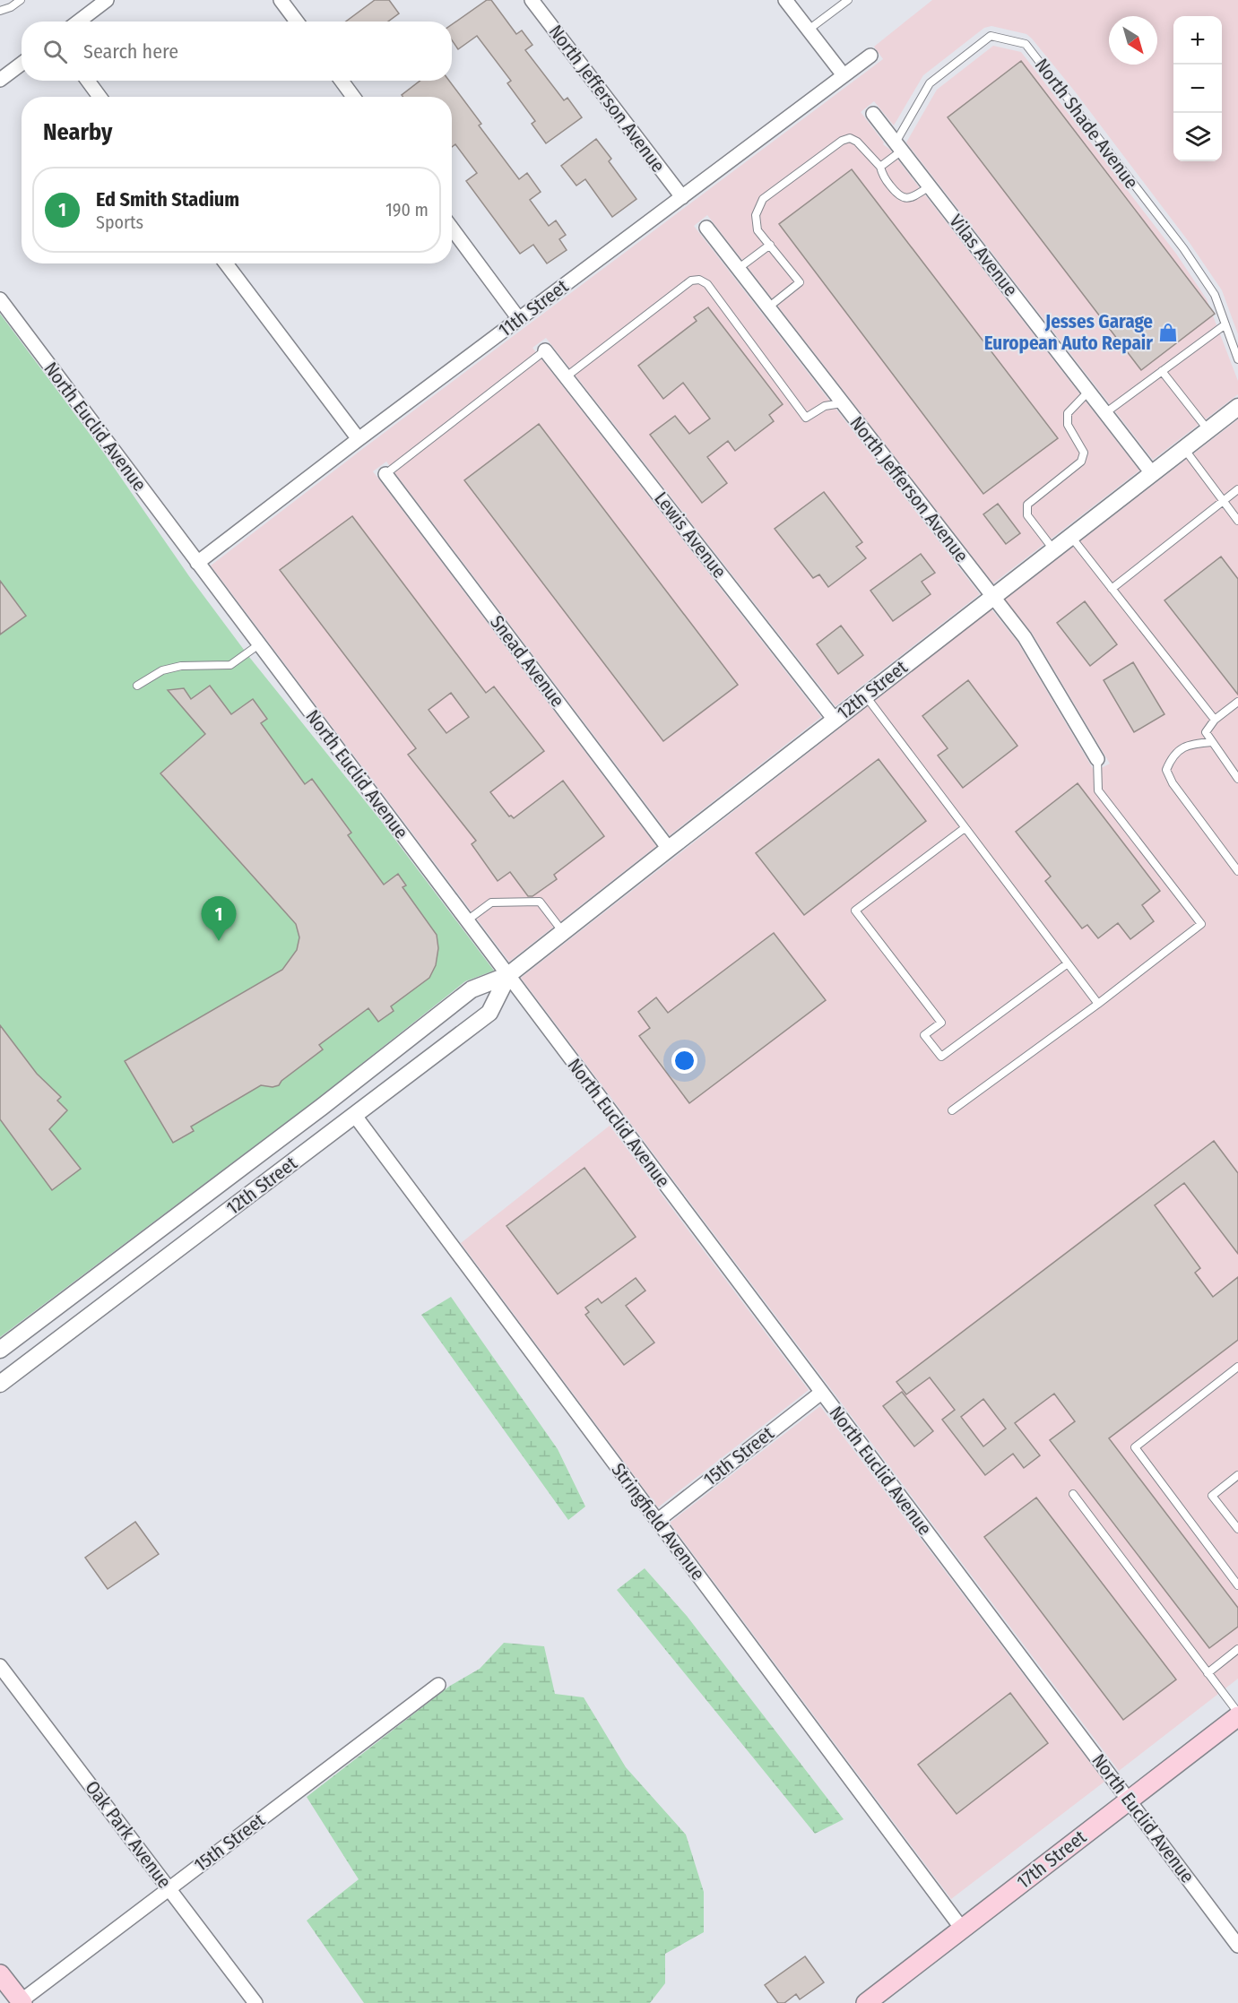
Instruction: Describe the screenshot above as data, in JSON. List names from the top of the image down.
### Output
{
  "streets": {
    "main road": ["17th Street"],
    "street": [
      "North Jefferson Avenue",
      "Vilas Avenue",
      "11th Street",
      "North Euclid Avenue",
      "Lewis Avenue",
      "Snead Avenue",
      "12th Street",
      "15th Street",
      "Stringfield Avenue",
      "Oak Park Avenue"
    ],
    "lane": ["North Shade Avenue"]
  },
  "crossings": [
    ["North Jefferson Avenue", "11th Street"],
    ["North Jefferson Avenue", "12th Street"],
    ["North Shade Avenue", "Vilas Avenue"],
    ["Vilas Avenue", "12th Street"],
    ["11th Street", "North Euclid Avenue"],
    ["North Euclid Avenue", "12th Street"],
    ["North Euclid Avenue", "15th Street"],
    ["North Euclid Avenue", "17th Street"],
    ["Lewis Avenue", "12th Street"],
    ["Snead Avenue", "12th Street"],
    ["12th Street", "Stringfield Avenue"],
    ["15th Street", "Stringfield Avenue"],
    ["15th Street", "Oak Park Avenue"],
    ["Stringfield Avenue", "17th Street"]
  ],
  "places": {
    "shop": ["Jesses Garage European Auto Repair"]
  },
  "north": "bottom right",
  "page": {
    "map_buttons": ["+", "−"],
    "search": "Search here",
    "heading": "Nearby",
    "list": [
      {
        "mark": "1",
        "name": "Ed Smith Stadium",
        "note": "Sports",
        "value": "190 m"
      }
    ],
    "pins": "1"
  }
}
